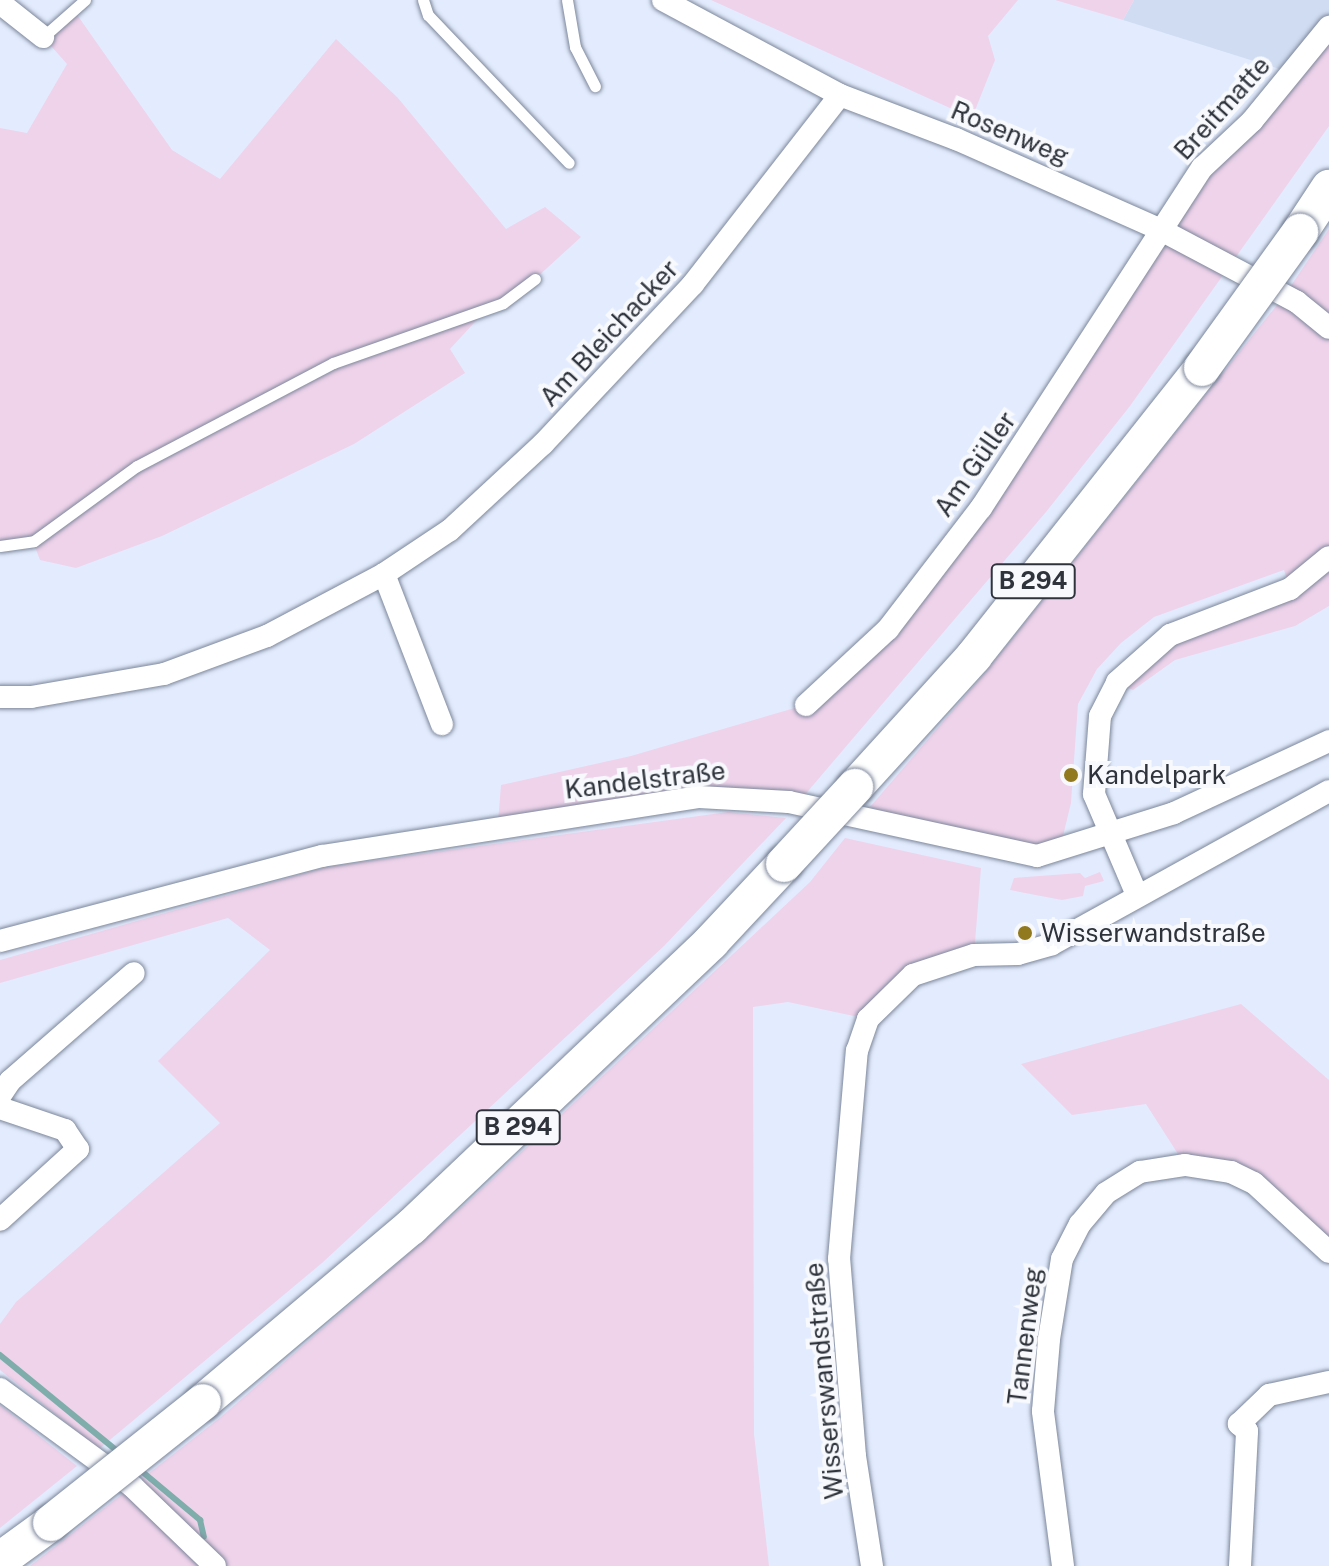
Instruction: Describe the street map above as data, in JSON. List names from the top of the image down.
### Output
{
  "streets": {
    "highway": ["B 294"],
    "street": [
      "Breitmatte",
      "Rosenweg",
      "Am Bleichacker",
      "Am Güller",
      "Kandelstraße",
      "Tannenweg",
      "Wisserswandstraße"
    ]
  },
  "crossings": [
    ["Breitmatte", "Rosenweg"],
    ["Breitmatte", "Am Güller"],
    ["Rosenweg", "Am Bleichacker"],
    ["Rosenweg", "Am Güller"]
  ],
  "places": ["Kandelpark", "Wisserwandstraße"]
}
